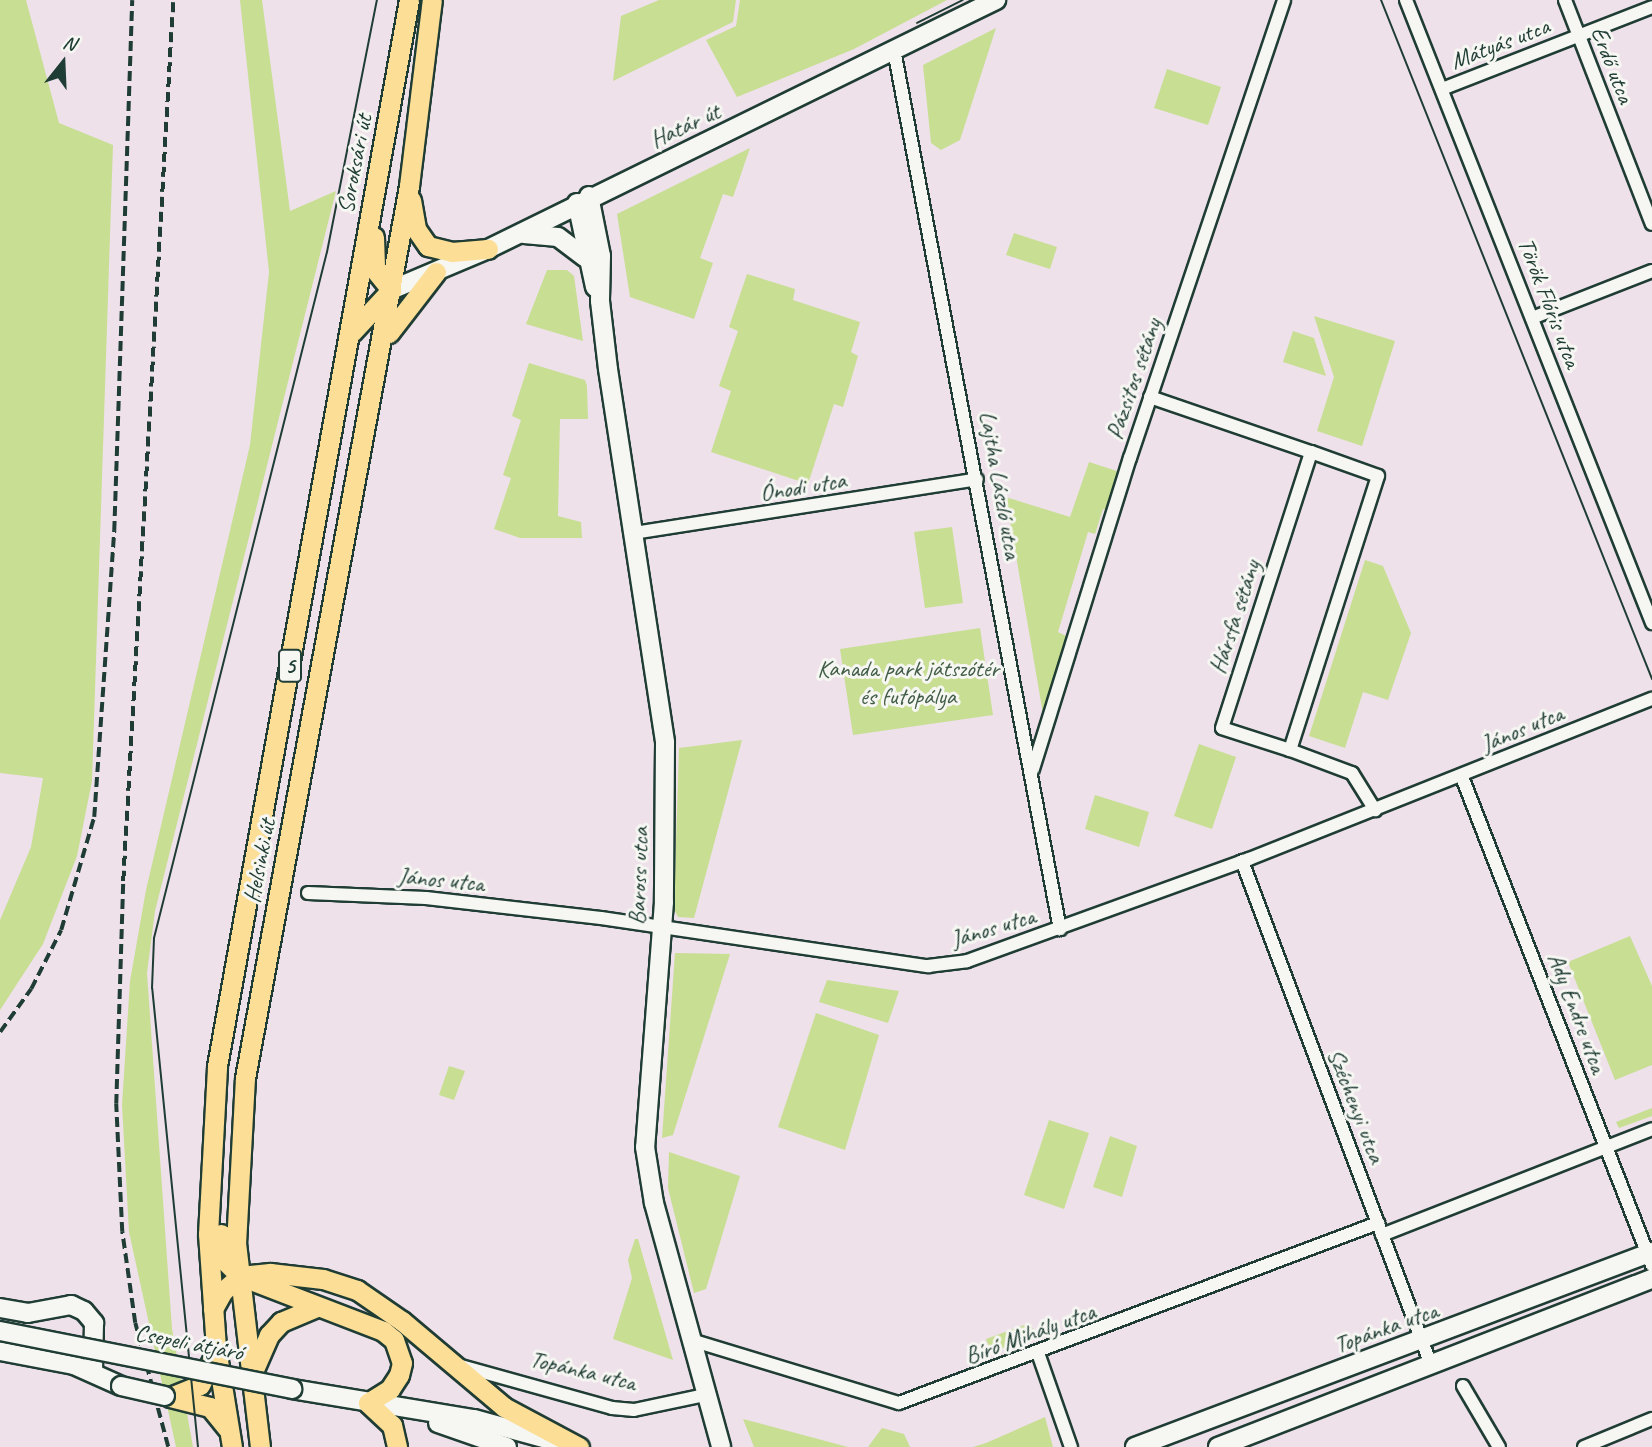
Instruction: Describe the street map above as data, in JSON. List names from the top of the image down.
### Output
{
  "streets": {
    "main road": ["Soroksári út", "5", "Helsinki út"],
    "street": [
      "Mátyás utca",
      "Erdő utca",
      "Határ út",
      "Török Flóris utca",
      "Pázsitos sétány",
      "Lajtha László utca",
      "Ónodi utca",
      "Hársfa sétány",
      "János utca",
      "Baross utca",
      "Ady Endre utca",
      "Széchenyi utca",
      "Topánka utca",
      "Bíró Mihály utca",
      "Csepeli átjáró"
    ]
  },
  "crossings": [
    ["Mátyás utca", "Erdő utca"],
    ["Mátyás utca", "Török Flóris utca"],
    ["Határ út", "Lajtha László utca"],
    ["Határ út", "5"],
    ["Határ út", "Helsinki út"],
    ["Határ út", "Baross utca"],
    ["Soroksári út", "Helsinki út"],
    ["Pázsitos sétány", "Lajtha László utca"],
    ["Lajtha László utca", "Ónodi utca"],
    ["Lajtha László utca", "János utca"],
    ["Ónodi utca", "Baross utca"],
    ["Hársfa sétány", "János utca"],
    ["5", "Helsinki út"],
    ["János utca", "Baross utca"],
    ["János utca", "Ady Endre utca"],
    ["János utca", "Széchenyi utca"],
    ["Baross utca", "Topánka utca"],
    ["Baross utca", "Bíró Mihály utca"],
    ["Ady Endre utca", "Topánka utca"],
    ["Ady Endre utca", "Bíró Mihály utca"],
    ["Széchenyi utca", "Topánka utca"],
    ["Széchenyi utca", "Bíró Mihály utca"]
  ],
  "parks": ["Kanada park játszótér és futópálya"],
  "north": "top"
}
